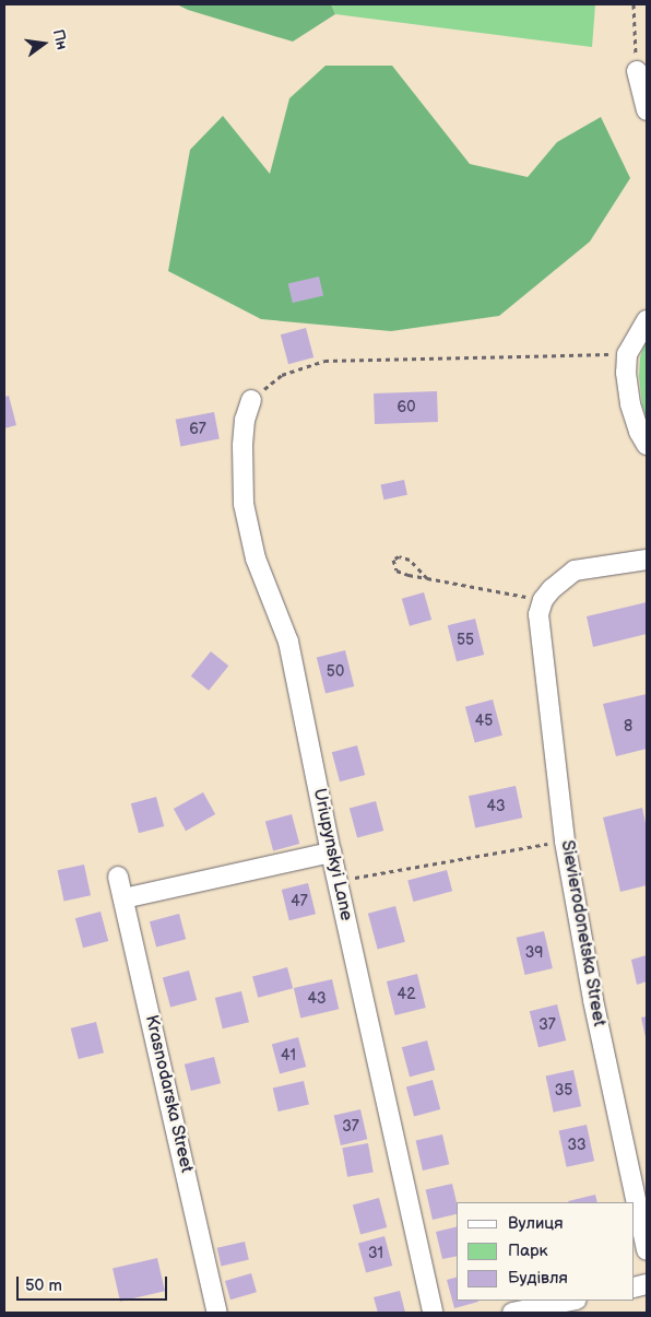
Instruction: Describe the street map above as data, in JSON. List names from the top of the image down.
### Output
{
  "streets": {
    "street": ["Uriupynskyi Lane", "Sievierodonetska Street", "Krasnodarska Street"]
  },
  "house_numbers": [
    "60",
    "67",
    "55",
    "50",
    "45",
    "8",
    "43",
    "47",
    "39",
    "42",
    "43",
    "37",
    "41",
    "35",
    "37",
    "33",
    "31"
  ],
  "legend": ["Вулиця", "Парк", "Будівля"],
  "scale_bar": "50 m",
  "north": "right"
}
